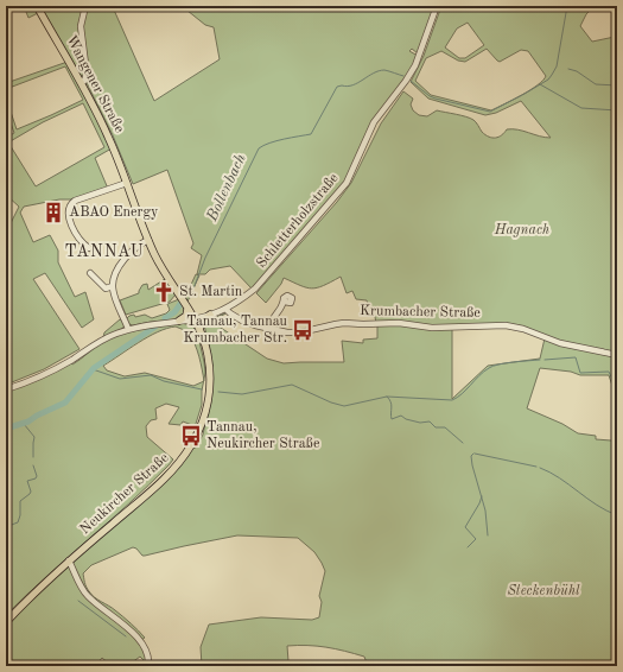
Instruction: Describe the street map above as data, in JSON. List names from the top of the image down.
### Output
{
  "streets": {
    "main road": ["Wangener Straße", "Neukircher Straße"],
    "street": ["Schletterholzstraße", "Krumbacher Straße"]
  },
  "crossings": [
    ["Wangener Straße", "Neukircher Straße"],
    ["Schletterholzstraße", "Krumbacher Straße"],
    ["Schletterholzstraße", "Neukircher Straße"]
  ],
  "districts": ["TANNAU"],
  "water": ["Bollenbach"],
  "parks": ["Hagnach", "Steckenbühl"],
  "places": {
    "building": ["ABAO Energy"],
    "church": ["St. Martin"],
    "bus stop": ["Tannau, Tannau Krumbacher Str.", "Tannau, Neukircher Straße"]
  }
}
